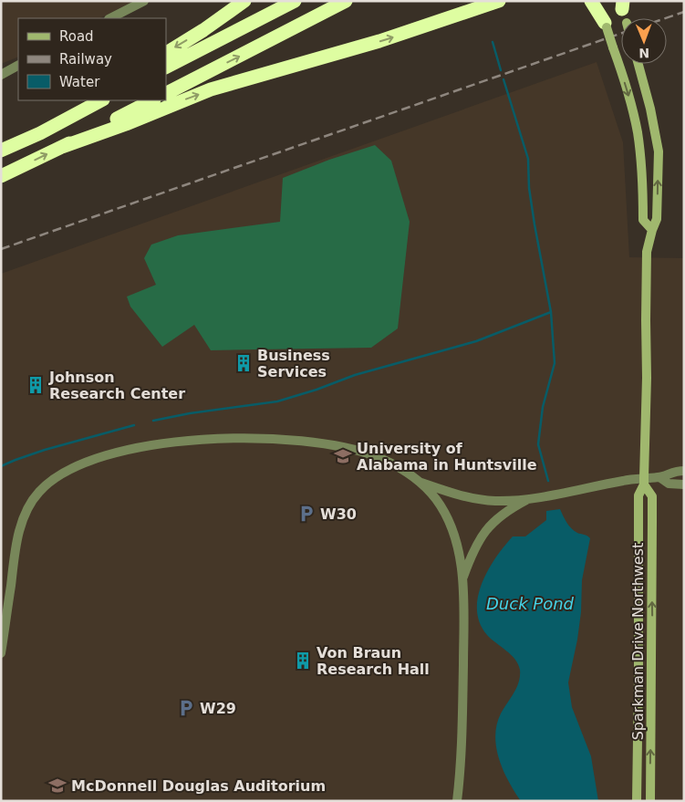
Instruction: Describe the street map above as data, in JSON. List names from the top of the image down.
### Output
{
  "streets": {
    "main road": ["Sparkman Drive Northwest"]
  },
  "water": ["Duck Pond"],
  "places": {
    "building": ["Business Services", "Johnson Research Center", "Von Braun Research Hall"],
    "school or university": ["University of Alabama in Huntsville", "McDonnell Douglas Auditorium"],
    "parking": ["W30", "W29"]
  },
  "legend": ["Road", "Railway", "Water"],
  "north": "bottom"
}
